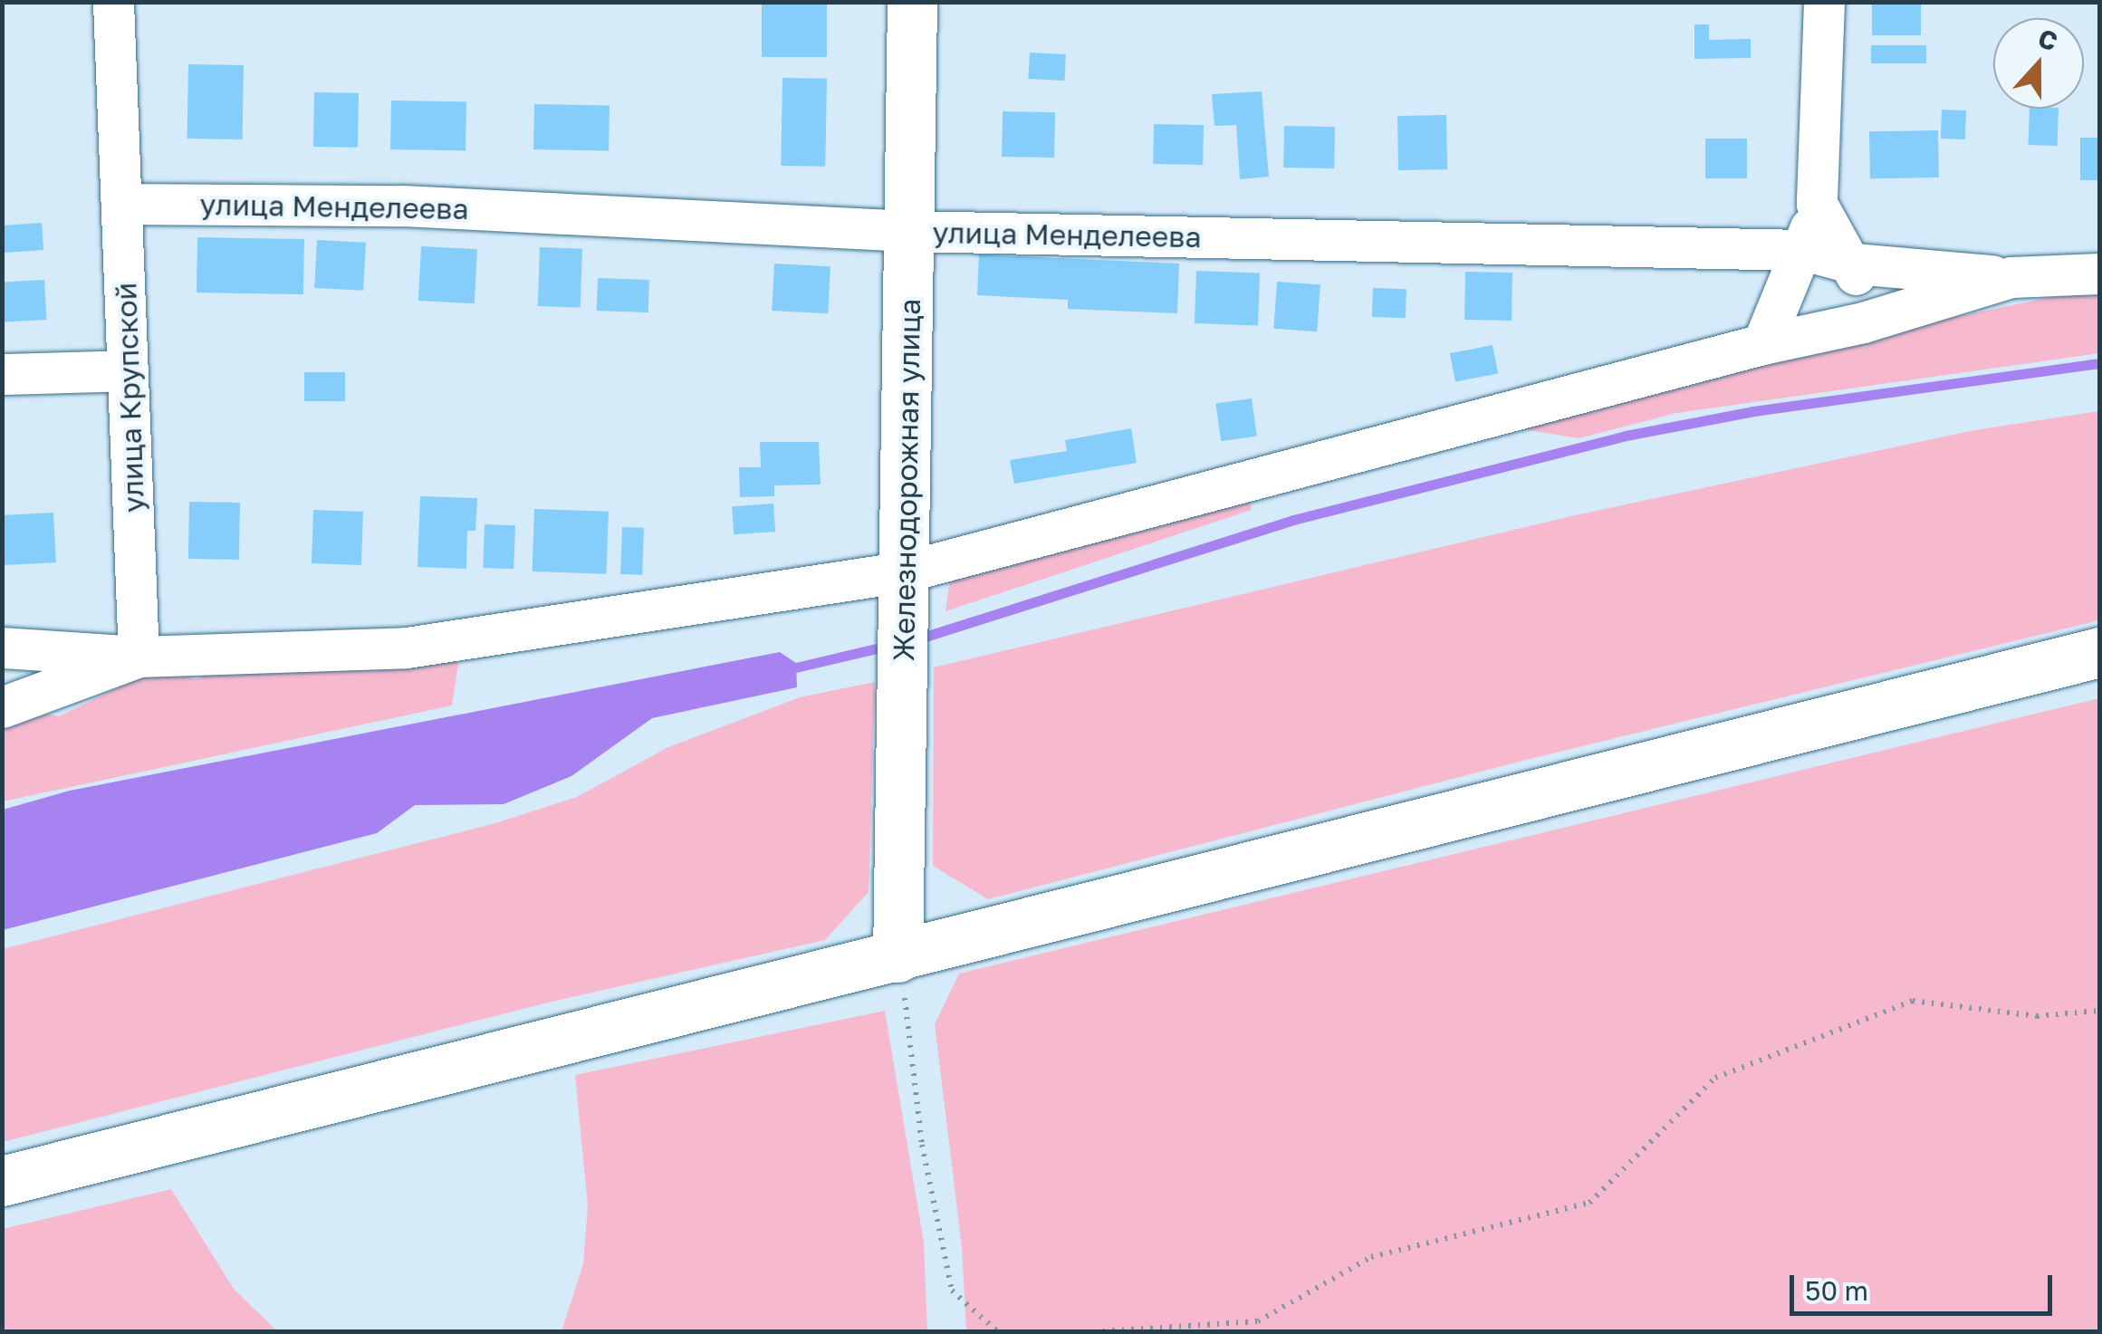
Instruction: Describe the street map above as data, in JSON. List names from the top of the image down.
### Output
{
  "streets": {
    "main road": ["Железнодорожная улица"],
    "street": ["улица Менделеева", "улица Крупской"]
  },
  "crossings": [
    ["улица Менделеева", "улица Крупской"],
    ["улица Менделеева", "Железнодорожная улица"]
  ],
  "scale_bar": "50 m",
  "north": "top"
}
